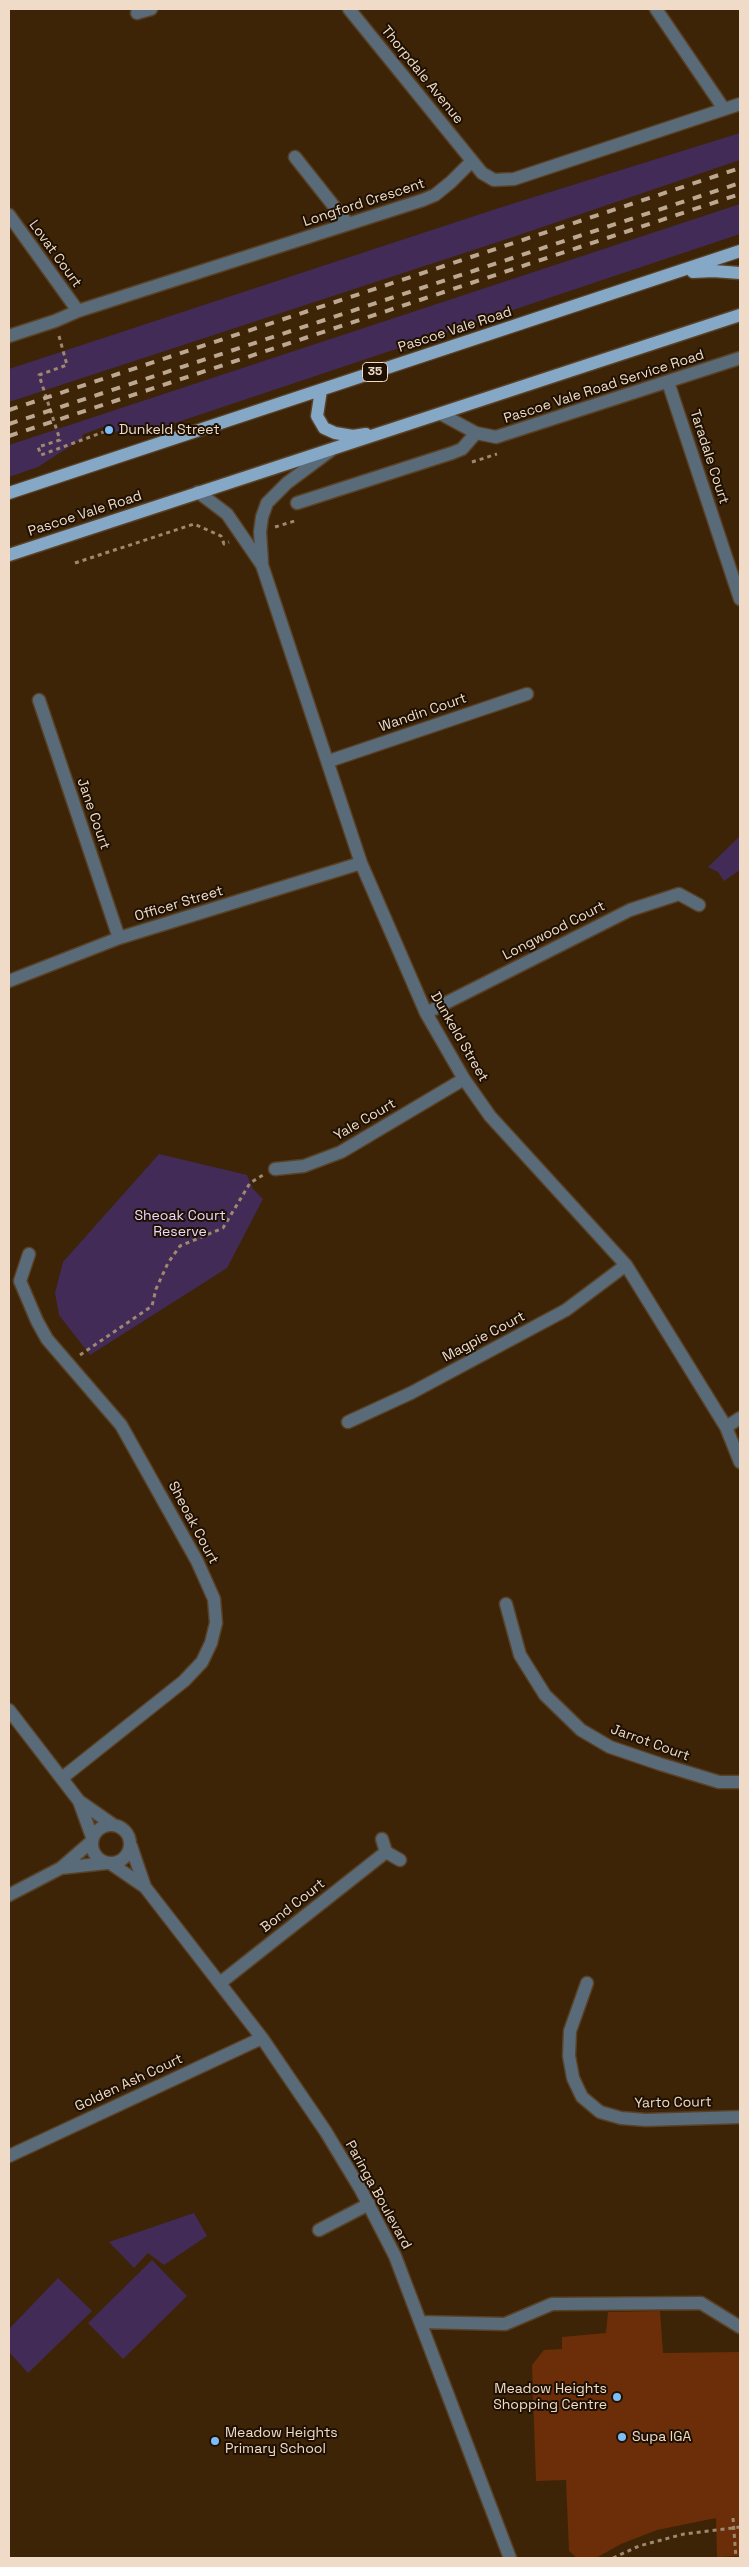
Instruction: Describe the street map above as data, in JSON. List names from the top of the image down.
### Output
{
  "streets": {
    "main road": ["Pascoe Vale Road", "35"],
    "street": [
      "Thorpdale Avenue",
      "Longford Crescent",
      "Lovat Court",
      "Pascoe Vale Road Service Road",
      "Taradale Court",
      "Wandin Court",
      "Jane Court",
      "Officer Street",
      "Longwood Court",
      "Dunkeld Street",
      "Yale Court",
      "Magpie Court",
      "Sheoak Court",
      "Jarrot Court",
      "Bond Court",
      "Golden Ash Court",
      "Yarto Court",
      "Paringa Boulevard"
    ]
  },
  "crossings": [
    ["Thorpdale Avenue", "Longford Crescent"],
    ["Longford Crescent", "Lovat Court"],
    ["Pascoe Vale Road", "Pascoe Vale Road Service Road"],
    ["Pascoe Vale Road", "Dunkeld Street"],
    ["Pascoe Vale Road Service Road", "Taradale Court"],
    ["Wandin Court", "Dunkeld Street"],
    ["Jane Court", "Officer Street"],
    ["Officer Street", "Dunkeld Street"],
    ["Longwood Court", "Dunkeld Street"],
    ["Dunkeld Street", "Yale Court"],
    ["Dunkeld Street", "Magpie Court"],
    ["Bond Court", "Paringa Boulevard"],
    ["Golden Ash Court", "Paringa Boulevard"]
  ],
  "parks": ["Sheoak Court Reserve"],
  "places": [
    "Dunkeld Street",
    "Meadow Heights Shopping Centre",
    "Supa IGA",
    "Meadow Heights Primary School"
  ]
}
